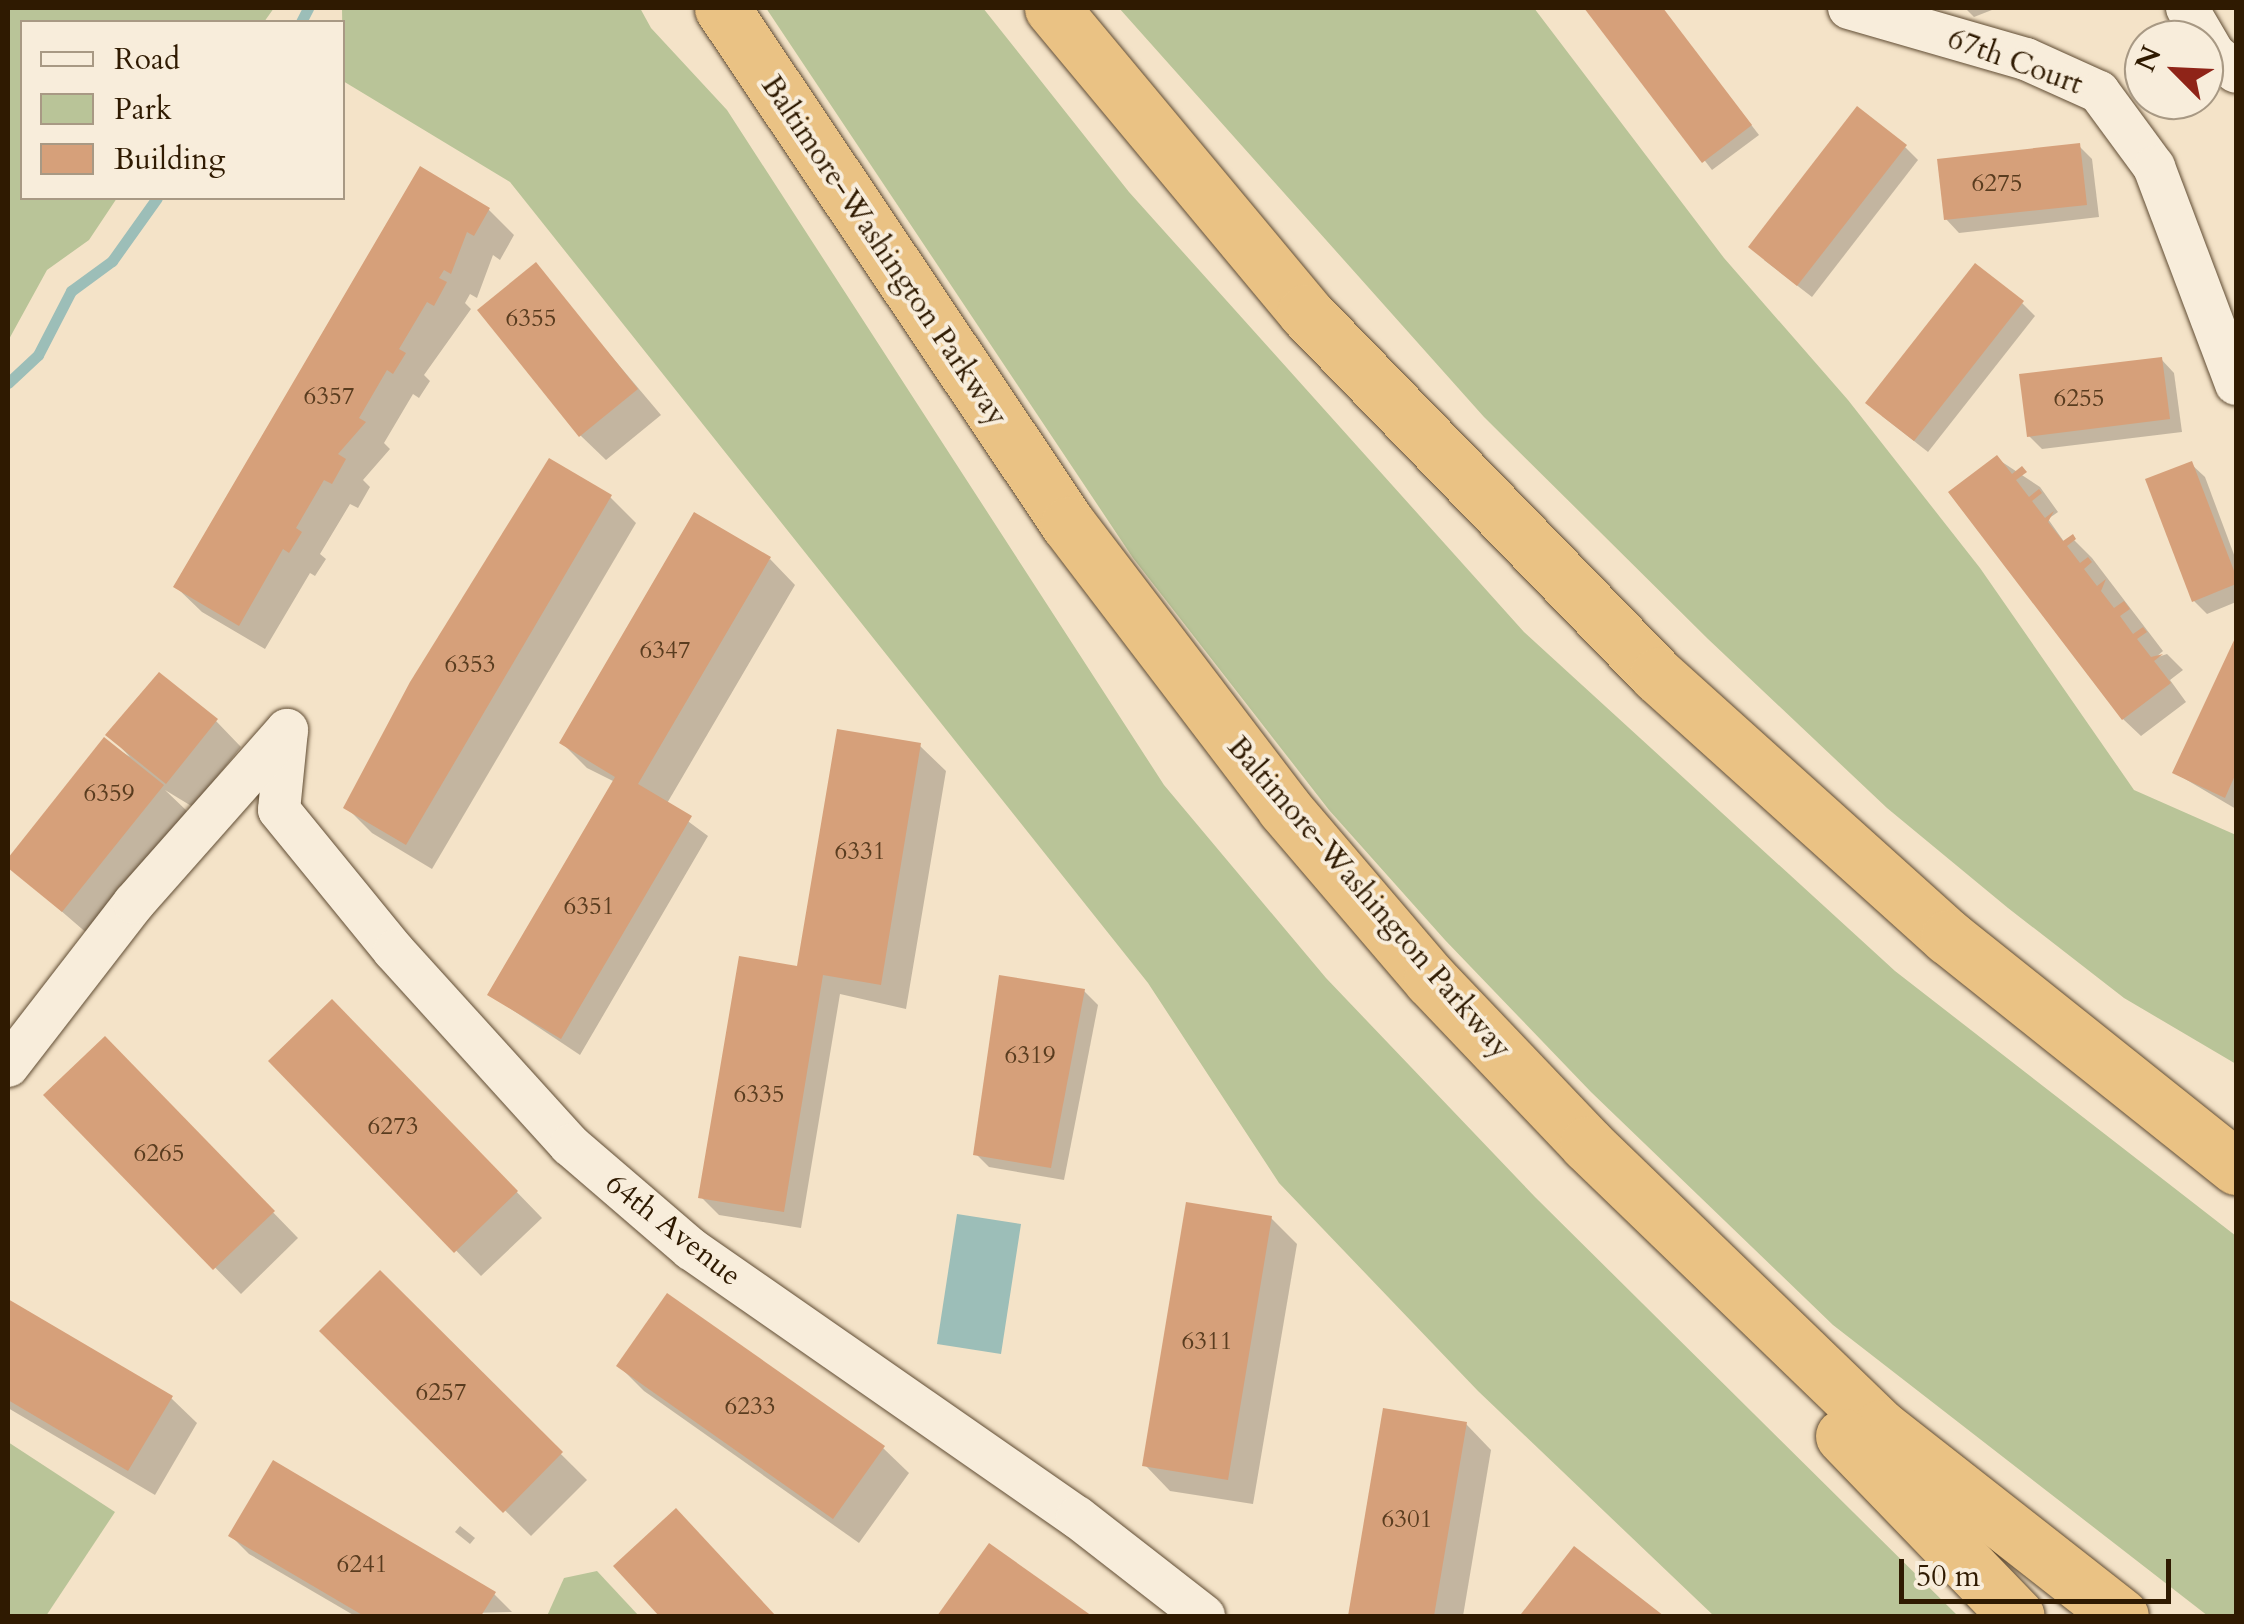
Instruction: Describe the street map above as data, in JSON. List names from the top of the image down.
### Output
{
  "streets": {
    "highway": ["Baltimore-Washington Parkway"],
    "street": ["67th Court", "64th Avenue"]
  },
  "house_numbers": [
    "6275",
    "6355",
    "6357",
    "6255",
    "6347",
    "6353",
    "6359",
    "6331",
    "6351",
    "6319",
    "6335",
    "6273",
    "6265",
    "6311",
    "6257",
    "6233",
    "6301",
    "6241"
  ],
  "legend": ["Road", "Park", "Building"],
  "scale_bar": "50 m",
  "north": "top left"
}
